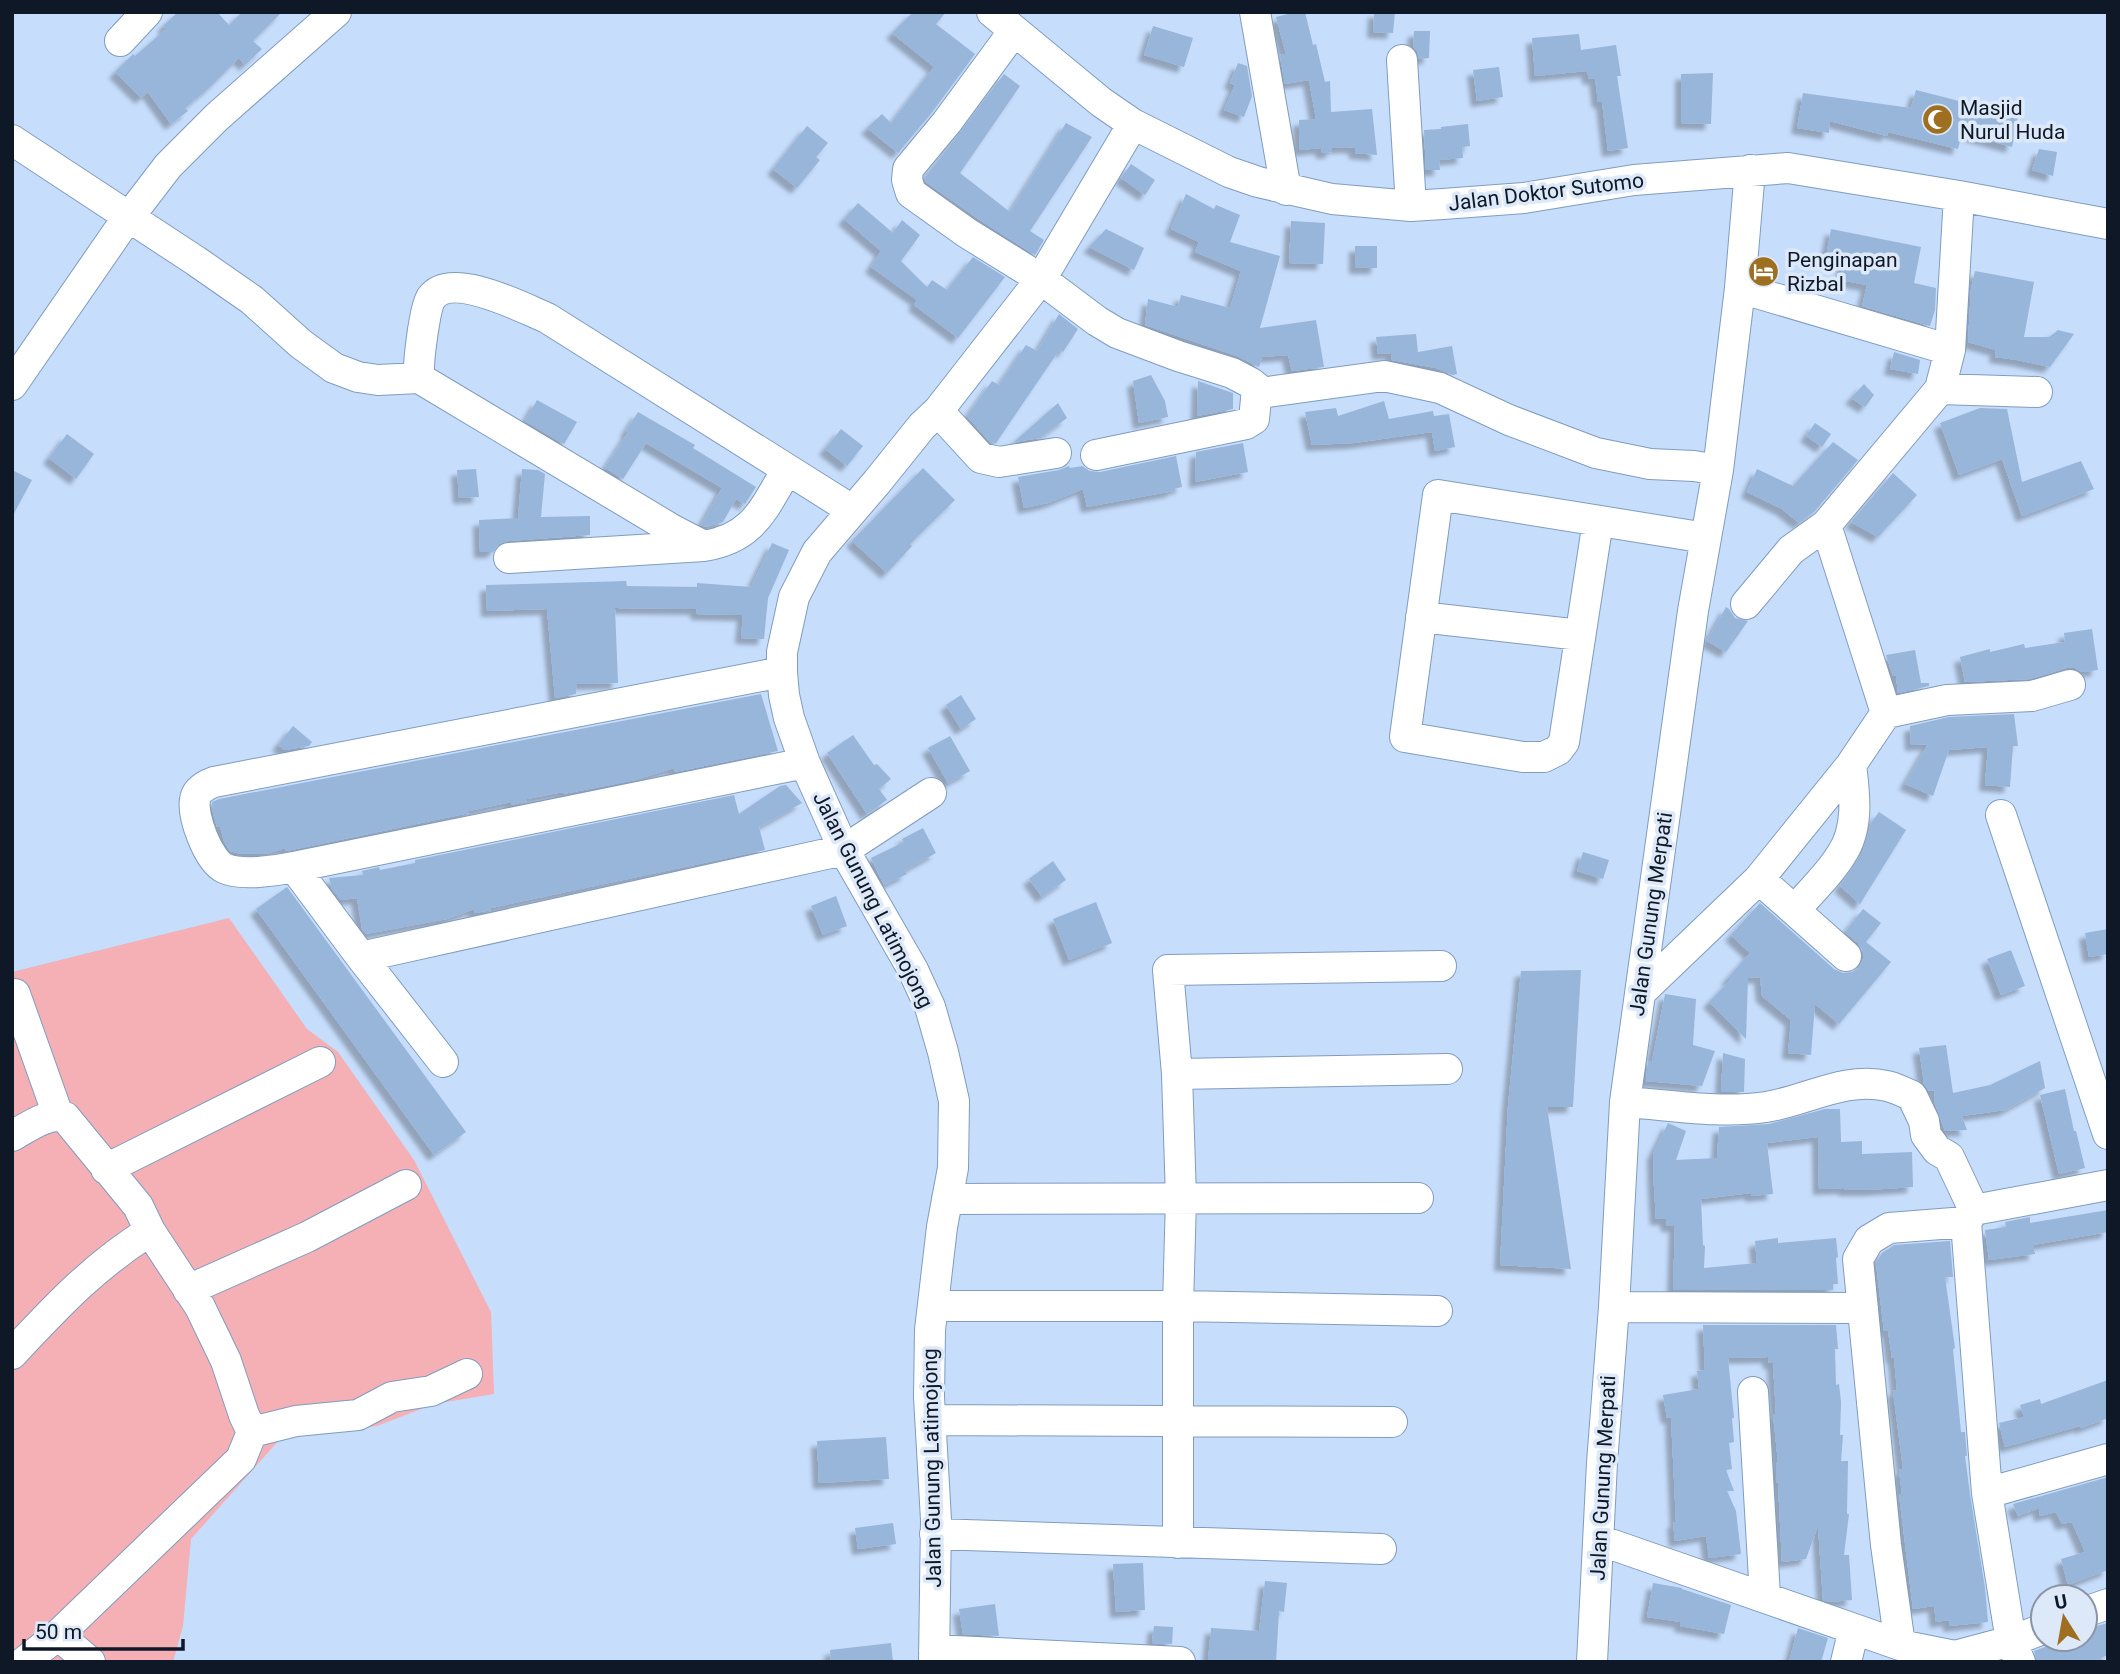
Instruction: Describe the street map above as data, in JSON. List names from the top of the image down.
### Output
{
  "streets": {
    "street": ["Jalan Doktor Sutomo", "Jalan Gunung Latimojong", "Jalan Gunung Merpati"]
  },
  "crossings": [
    ["Jalan Doktor Sutomo", "Jalan Gunung Latimojong"],
    ["Jalan Doktor Sutomo", "Jalan Gunung Merpati"]
  ],
  "places": {
    "mosque": ["Masjid Nurul Huda"],
    "hotel": ["Penginapan Rizbal"]
  },
  "scale_bar": "50 m",
  "north": "top"
}
